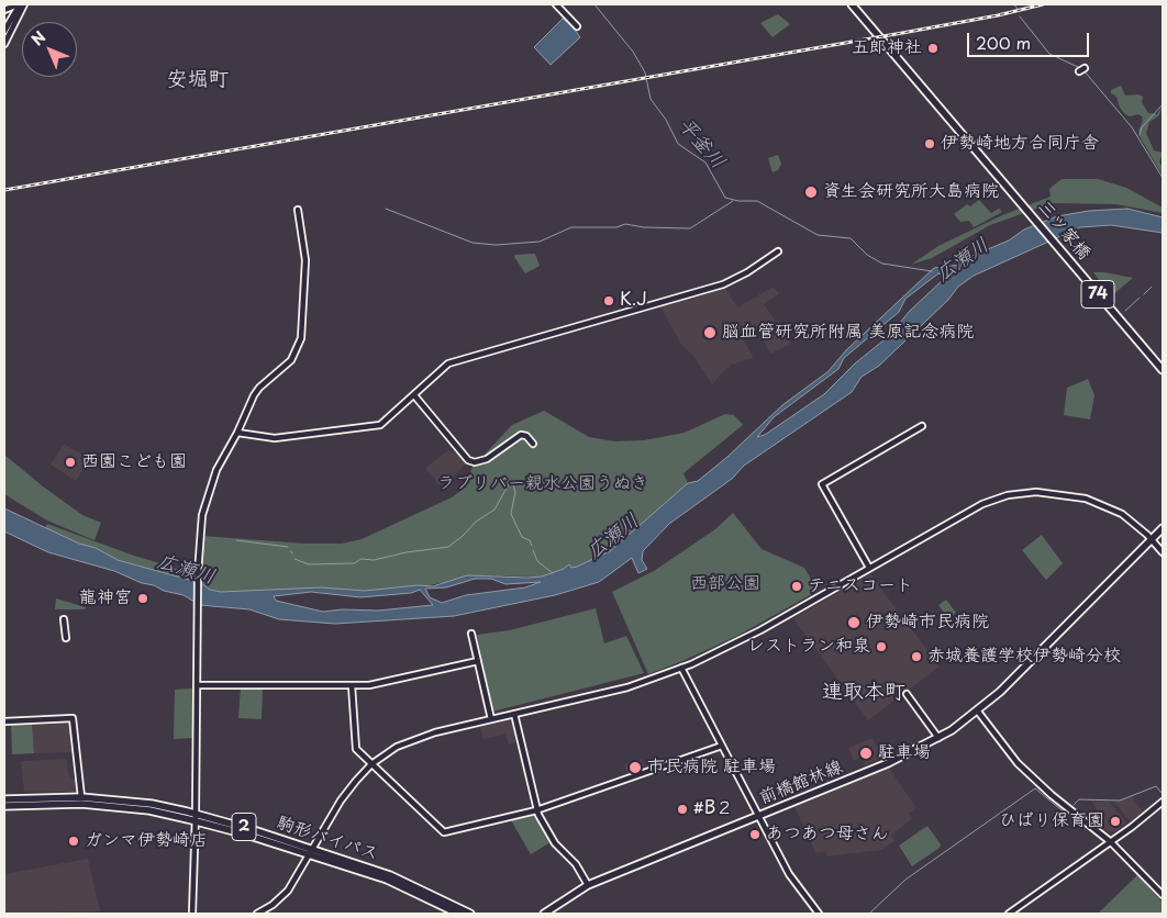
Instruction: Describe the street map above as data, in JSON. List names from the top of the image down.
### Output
{
  "streets": {
    "main road": [
      "三ツ家橋",
      "74",
      "前橋館林線",
      "2",
      "駒形バイパス"
    ]
  },
  "districts": ["安堀町", "連取本町"],
  "water": ["平釜川", "広瀬川"],
  "parks": ["ラブリバー親水公園うぬき", "西部公園"],
  "places": [
    "五郎神社",
    "伊勢崎地方合同庁舎",
    "資生会研究所大島病院",
    "K.J",
    "脳血管研究所附属 美原記念病院",
    "西園こども園",
    "テニスコート",
    "龍神宮",
    "伊勢崎市民病院",
    "レストラン和泉",
    "赤城養護学校伊勢崎分校",
    "駐車場",
    "市民病院 駐車場",
    "#B２",
    "ひばり保育園",
    "あつあつ母さん",
    "ガンマ伊勢崎店"
  ],
  "scale_bar": "200 m",
  "north": "top left"
}
